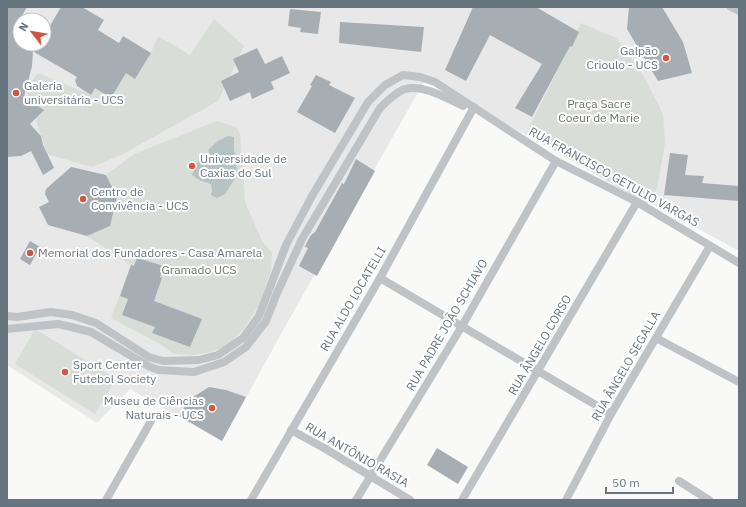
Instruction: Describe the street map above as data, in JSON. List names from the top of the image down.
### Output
{
  "streets": {
    "street": [
      "RUA FRANCISCO GETULIO VARGAS",
      "RUA ALDO LOCATELLI",
      "RUA PADRE JOÃO SCHIAVO",
      "RUA ÂNGELO CORSO",
      "RUA ÂNGELO SEGALLA",
      "RUA ANTÔNIO RASIA"
    ]
  },
  "crossings": [
    ["RUA FRANCISCO GETULIO VARGAS", "RUA ALDO LOCATELLI"],
    ["RUA FRANCISCO GETULIO VARGAS", "RUA PADRE JOÃO SCHIAVO"],
    ["RUA FRANCISCO GETULIO VARGAS", "RUA ÂNGELO CORSO"],
    ["RUA FRANCISCO GETULIO VARGAS", "RUA ÂNGELO SEGALLA"],
    ["RUA ALDO LOCATELLI", "RUA ANTÔNIO RASIA"],
    ["RUA PADRE JOÃO SCHIAVO", "RUA ANTÔNIO RASIA"]
  ],
  "parks": ["Praça Sacre Coeur de Marie", "Gramado UCS"],
  "places": [
    "Galpão Crioulo - UCS",
    "Galeria universitária - UCS",
    "Universidade de Caxias do Sul",
    "Centro de Convivência - UCS",
    "Memorial dos Fundadores - Casa Amarela",
    "Sport Center Futebol Society",
    "Museu de Ciências Naturais - UCS"
  ],
  "scale_bar": "50 m",
  "north": "top left"
}
